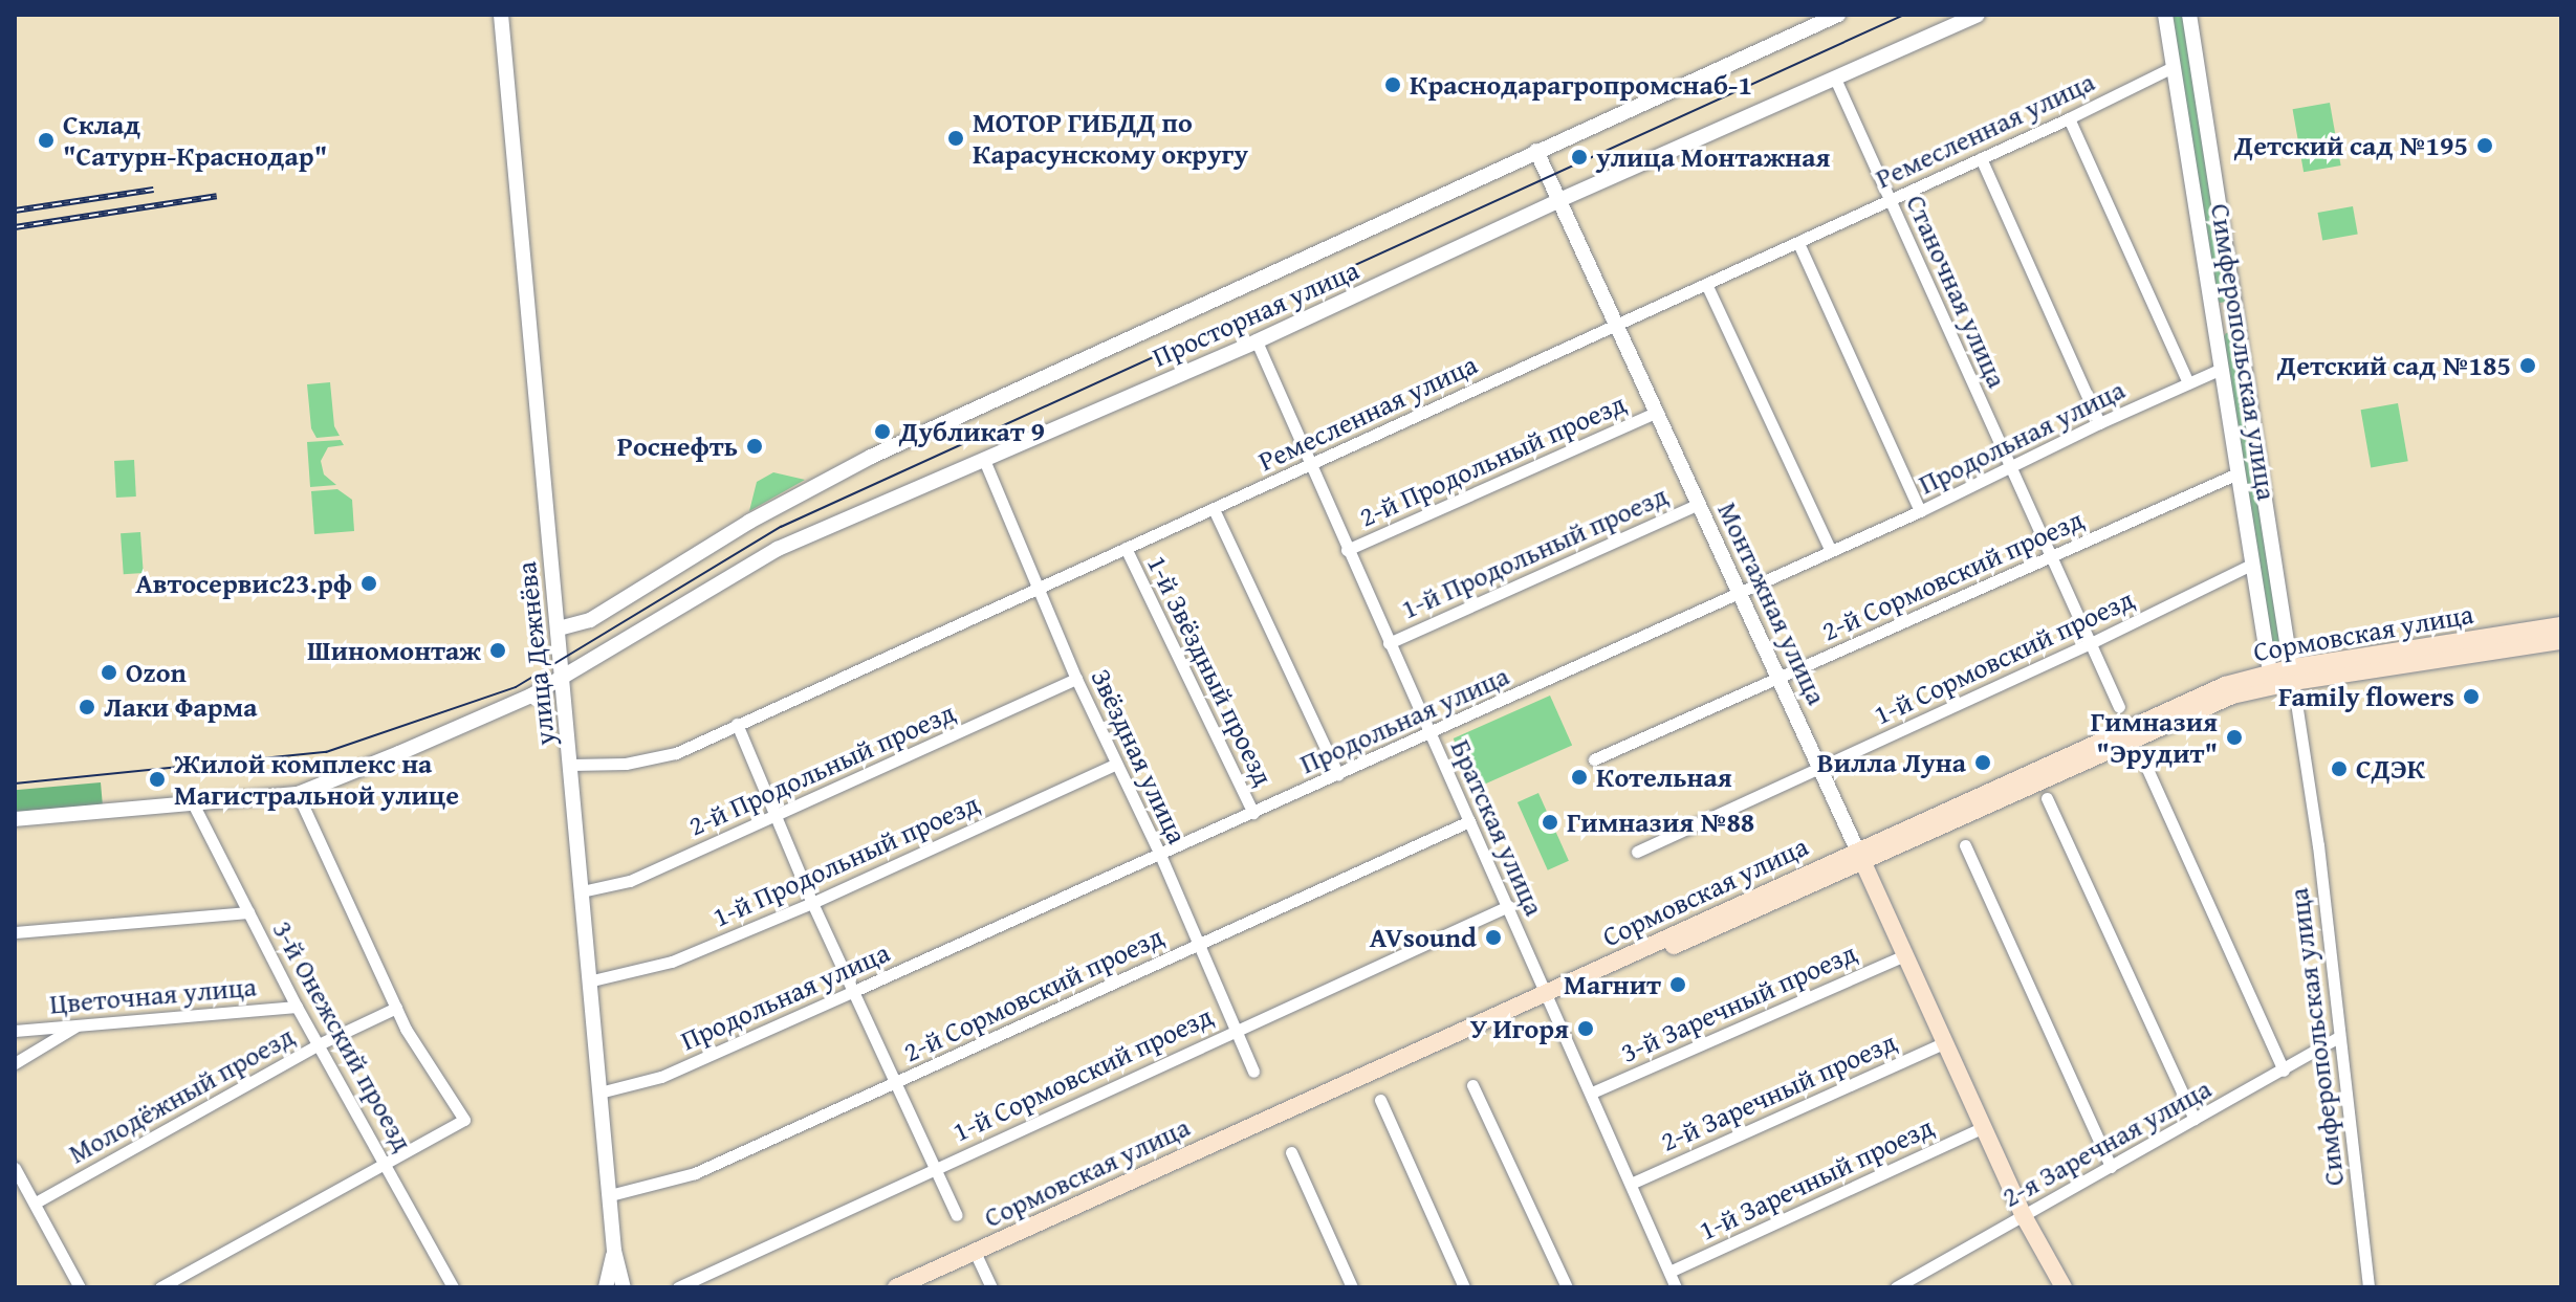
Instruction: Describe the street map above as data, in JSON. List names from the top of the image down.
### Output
{
  "streets": {
    "main road": ["Монтажная улица", "Сормовская улица"],
    "street": [
      "Ремесленная улица",
      "Станочная улица",
      "Просторная улица",
      "Симферопольская улица",
      "Продольная улица",
      "2-й Продольный проезд",
      "1-й Продольный проезд",
      "2-й Сормовский проезд",
      "улица Дежнёва",
      "1-й Сормовский проезд",
      "1-й Звёздный проезд",
      "Звёздная улица",
      "Братская улица",
      "Цветочная улица",
      "3-й Заречный проезд",
      "3-й Онежский проезд",
      "2-й Заречный проезд",
      "Молодёжный проезд",
      "2-я Заречная улица",
      "1-й Заречный проезд"
    ]
  },
  "crossings": [
    ["Ремесленная улица", "Станочная улица"],
    ["Ремесленная улица", "Симферопольская улица"],
    ["Ремесленная улица", "Монтажная улица"],
    ["Ремесленная улица", "улица Дежнёва"],
    ["Ремесленная улица", "1-й Звёздный проезд"],
    ["Ремесленная улица", "Звёздная улица"],
    ["Ремесленная улица", "Братская улица"],
    ["Станочная улица", "Просторная улица"],
    ["Станочная улица", "Продольная улица"],
    ["Станочная улица", "2-й Сормовский проезд"],
    ["Станочная улица", "1-й Сормовский проезд"],
    ["Просторная улица", "Монтажная улица"],
    ["Просторная улица", "улица Дежнёва"],
    ["Просторная улица", "Звёздная улица"],
    ["Просторная улица", "Братская улица"],
    ["Просторная улица", "3-й Онежский проезд"],
    ["Симферопольская улица", "Продольная улица"],
    ["Симферопольская улица", "2-й Сормовский проезд"],
    ["Симферопольская улица", "Сормовская улица"],
    ["Симферопольская улица", "1-й Сормовский проезд"],
    ["Симферопольская улица", "2-я Заречная улица"],
    ["Продольная улица", "Монтажная улица"],
    ["Продольная улица", "улица Дежнёва"],
    ["Продольная улица", "1-й Звёздный проезд"],
    ["Продольная улица", "Звёздная улица"],
    ["Продольная улица", "Братская улица"],
    ["2-й Продольный проезд", "Монтажная улица"],
    ["2-й Продольный проезд", "улица Дежнёва"],
    ["2-й Продольный проезд", "Звёздная улица"],
    ["2-й Продольный проезд", "Братская улица"],
    ["1-й Продольный проезд", "Монтажная улица"],
    ["1-й Продольный проезд", "улица Дежнёва"],
    ["1-й Продольный проезд", "Звёздная улица"],
    ["1-й Продольный проезд", "Братская улица"],
    ["2-й Сормовский проезд", "Монтажная улица"],
    ["2-й Сормовский проезд", "улица Дежнёва"],
    ["2-й Сормовский проезд", "Звёздная улица"],
    ["2-й Сормовский проезд", "Братская улица"],
    ["Монтажная улица", "Сормовская улица"],
    ["Монтажная улица", "1-й Сормовский проезд"],
    ["Монтажная улица", "3-й Заречный проезд"],
    ["Монтажная улица", "2-й Заречный проезд"],
    ["Монтажная улица", "2-я Заречная улица"],
    ["Монтажная улица", "1-й Заречный проезд"],
    ["Сормовская улица", "Братская улица"],
    ["1-й Сормовский проезд", "Звёздная улица"],
    ["1-й Сормовский проезд", "Братская улица"],
    ["Братская улица", "3-й Заречный проезд"],
    ["Братская улица", "2-й Заречный проезд"],
    ["Братская улица", "1-й Заречный проезд"],
    ["Цветочная улица", "3-й Онежский проезд"],
    ["3-й Онежский проезд", "Молодёжный проезд"]
  ],
  "places": [
    "Краснодарагропромснаб-1",
    "МОТОР ГИБДД по Карасунскому округу",
    "Склад \"Сатурн-Краснодар\"",
    "Детский сад №195",
    "улица Монтажная",
    "Детский сад №185",
    "Дубликат 9",
    "Роснефть",
    "Автосервис23.рф",
    "Шиномонтаж",
    "Ozon",
    "Family flowers",
    "Лаки Фарма",
    "Гимназия \"Эрудит\"",
    "Вилла Луна",
    "СДЭК",
    "Котельная",
    "Жилой комплекс на Магистральной улице",
    "Гимназия №88",
    "AVsound",
    "Магнит",
    "У Игоря"
  ]
}
